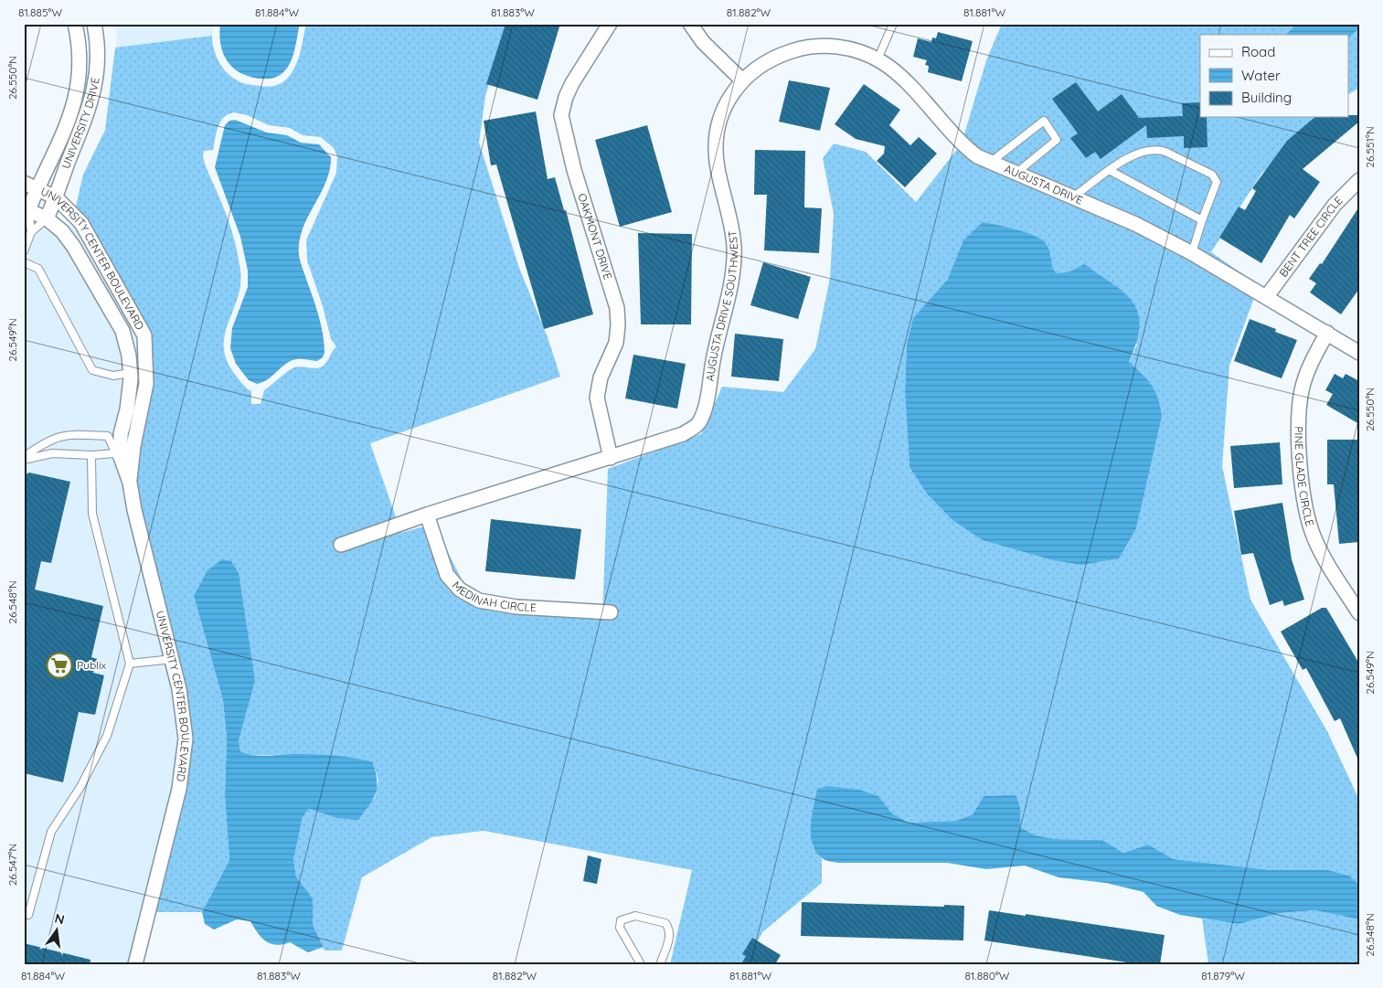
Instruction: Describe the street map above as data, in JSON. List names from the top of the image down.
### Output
{
  "streets": {
    "street": [
      "UNIVERSITY DRIVE",
      "AUGUSTA DRIVE",
      "OAKMONT DRIVE",
      "BENT TREE CIRCLE",
      "UNIVERSITY CENTER BOULEVARD",
      "AUGUSTA DRIVE SOUTHWEST",
      "PINE GLADE CIRCLE",
      "MEDINAH CIRCLE"
    ]
  },
  "crossings": [
    ["UNIVERSITY DRIVE", "UNIVERSITY CENTER BOULEVARD"],
    ["AUGUSTA DRIVE", "BENT TREE CIRCLE"],
    ["AUGUSTA DRIVE", "AUGUSTA DRIVE SOUTHWEST"],
    ["AUGUSTA DRIVE", "PINE GLADE CIRCLE"],
    ["OAKMONT DRIVE", "AUGUSTA DRIVE SOUTHWEST"]
  ],
  "places": {
    "supermarket": ["Publix"]
  },
  "legend": ["Road", "Water", "Building"],
  "north": "top",
  "coordinates": [
    "81.885°W",
    "81.884°W",
    "81.883°W",
    "81.882°W",
    "81.881°W",
    "26.550°N",
    "26.551°N",
    "26.549°N",
    "26.548°N",
    "26.547°N",
    "81.880°W",
    "81.879°W"
  ]
}
